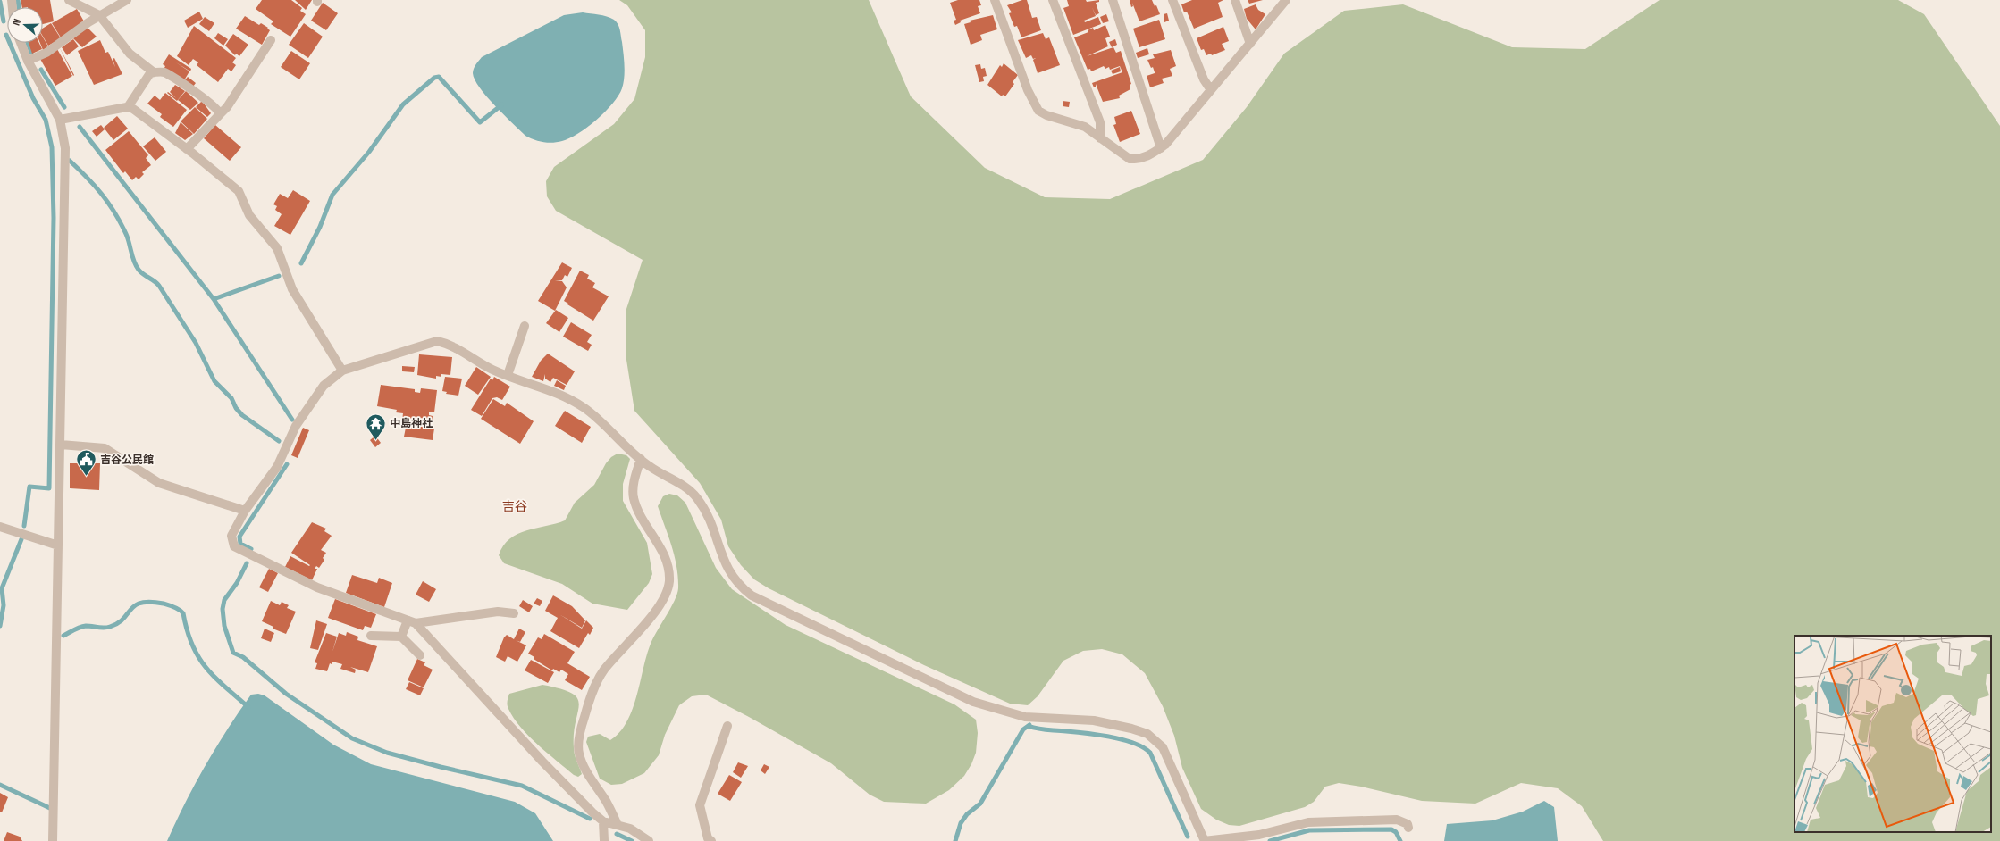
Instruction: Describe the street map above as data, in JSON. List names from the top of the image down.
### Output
{
  "districts": ["吉谷"],
  "places": {
    "temple": ["中島神社"],
    "public building": ["吉谷公民館"]
  },
  "north": "left"
}
